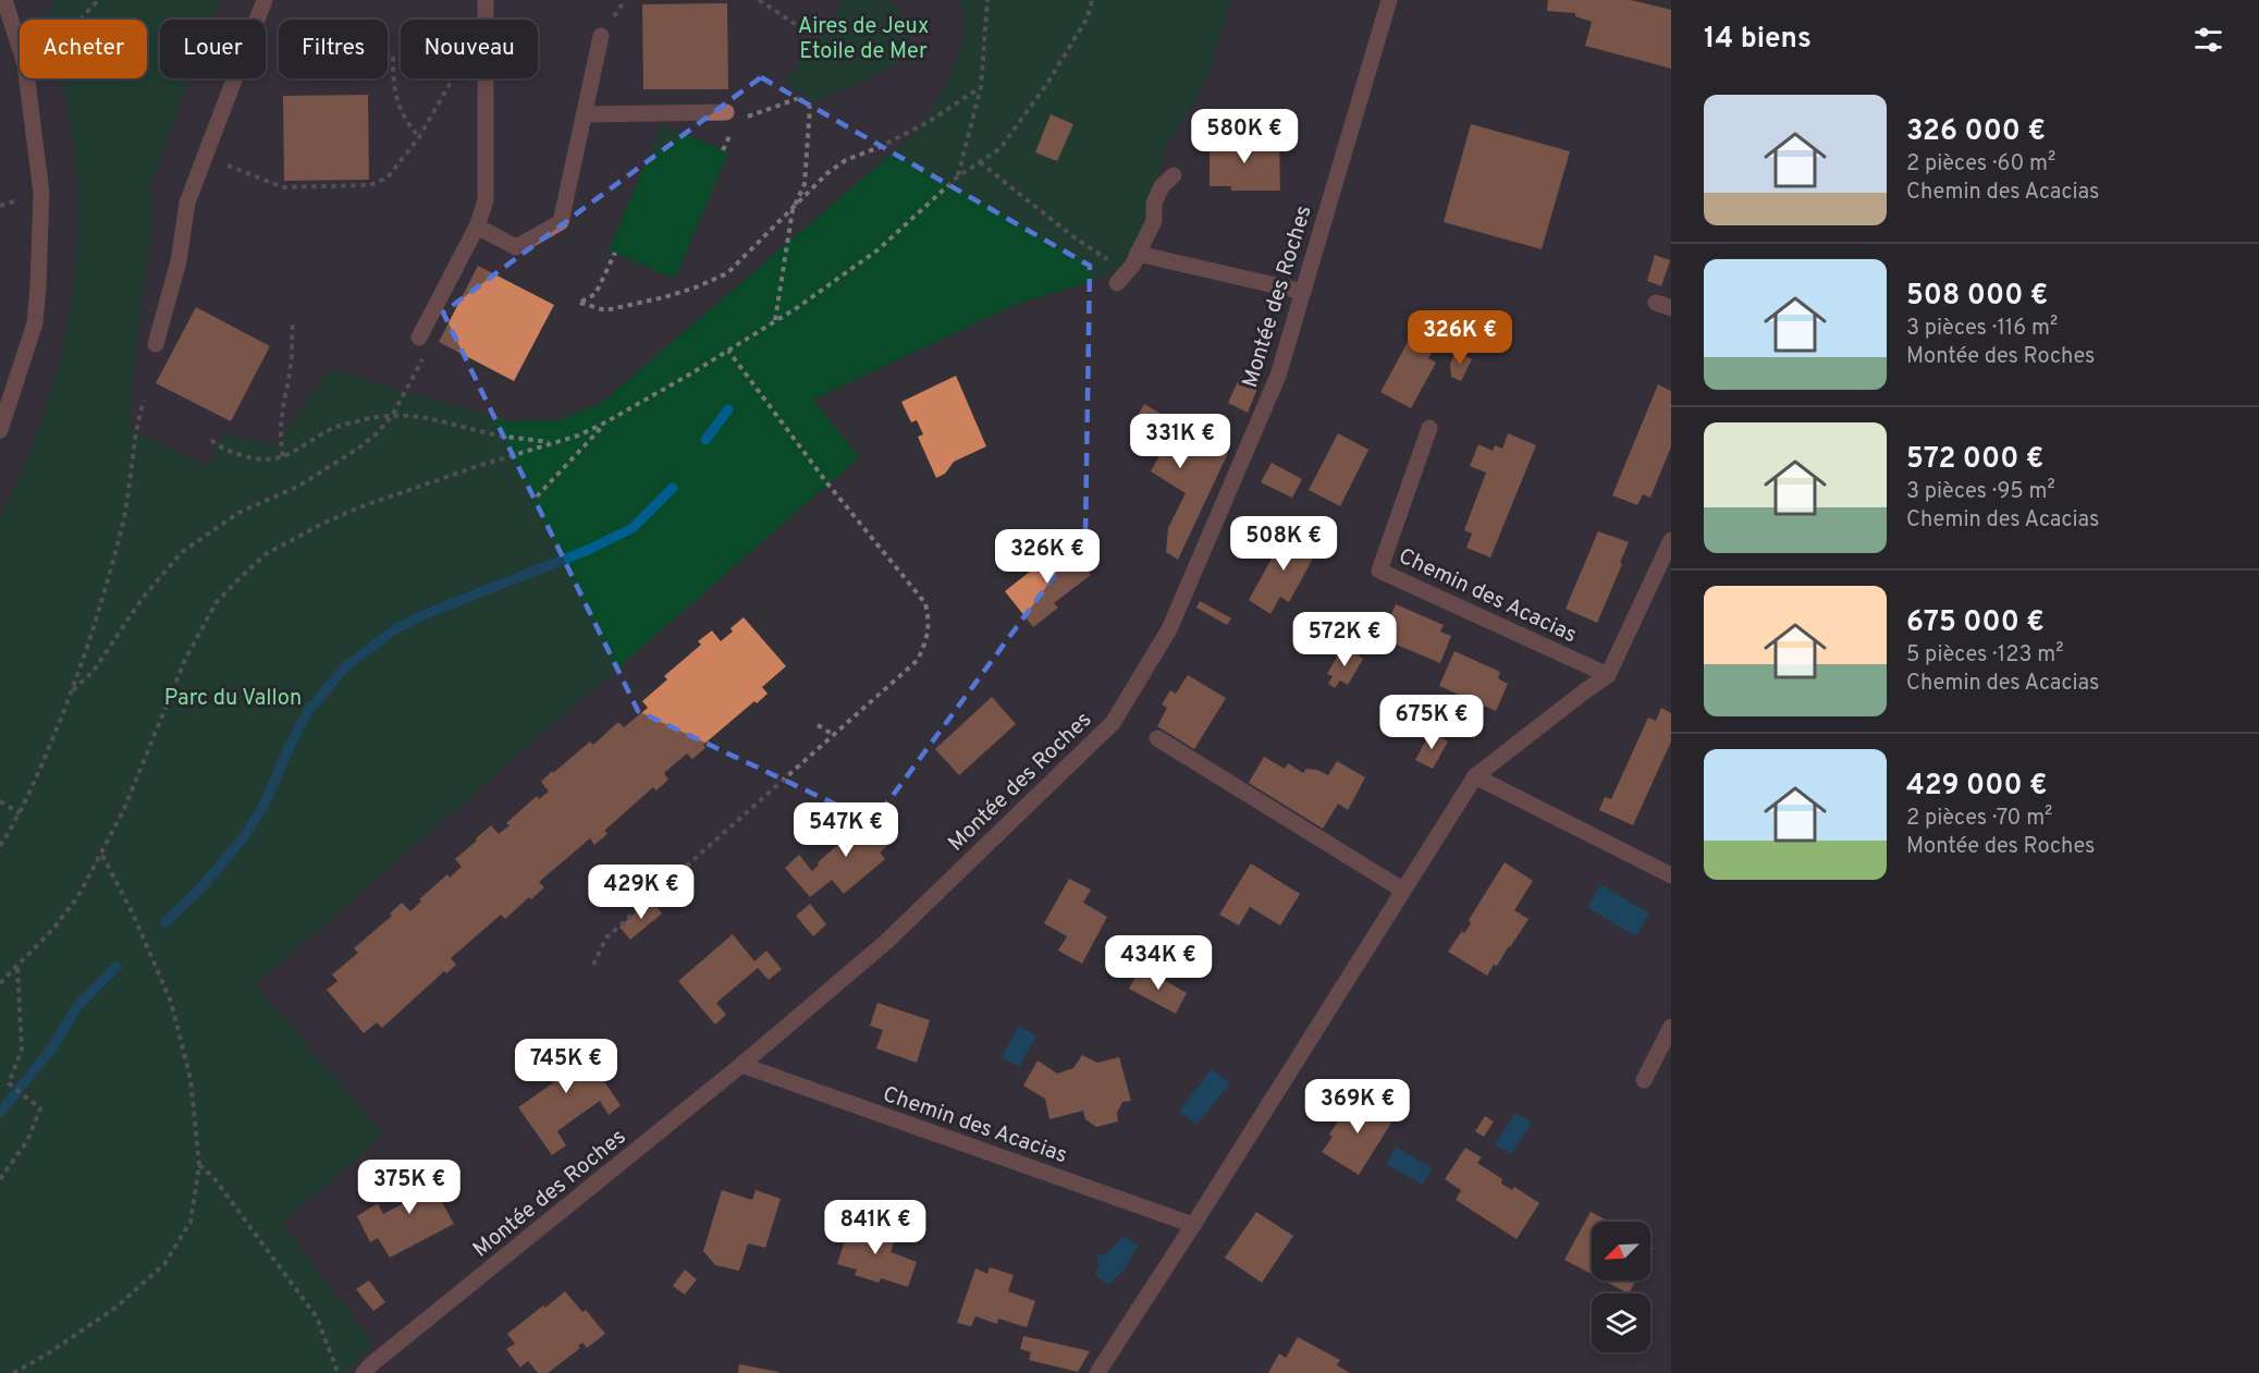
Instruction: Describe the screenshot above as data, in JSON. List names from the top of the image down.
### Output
{
  "streets": {
    "street": ["Montée des Roches", "Chemin des Acacias"]
  },
  "crossings": [
    ["Montée des Roches", "Chemin des Acacias"]
  ],
  "parks": ["Aires de Jeux Etoile de Mer", "Parc du Vallon"],
  "north": "bottom left",
  "page": {
    "heading": "14 biens",
    "chip": [
      "Acheter",
      "Louer",
      "Filtres",
      "Nouveau"
    ],
    "list": [
      {
        "name": "326 000 €",
        "note": "2 pièces · 60 m² · Chemin des Acacias"
      },
      {
        "name": "508 000 €",
        "note": "3 pièces · 116 m² · Montée des Roches"
      },
      {
        "name": "572 000 €",
        "note": "3 pièces · 95 m² · Chemin des Acacias"
      },
      {
        "name": "675 000 €",
        "note": "5 pièces · 123 m² · Chemin des Acacias"
      },
      {
        "name": "429 000 €",
        "note": "2 pièces · 70 m² · Montée des Roches"
      }
    ],
    "price": [
      "580K €",
      "326K €",
      "331K €",
      "508K €",
      "326K €",
      "572K €",
      "675K €",
      "547K €",
      "429K €",
      "434K €",
      "745K €",
      "369K €",
      "375K €",
      "841K €"
    ]
  }
}
